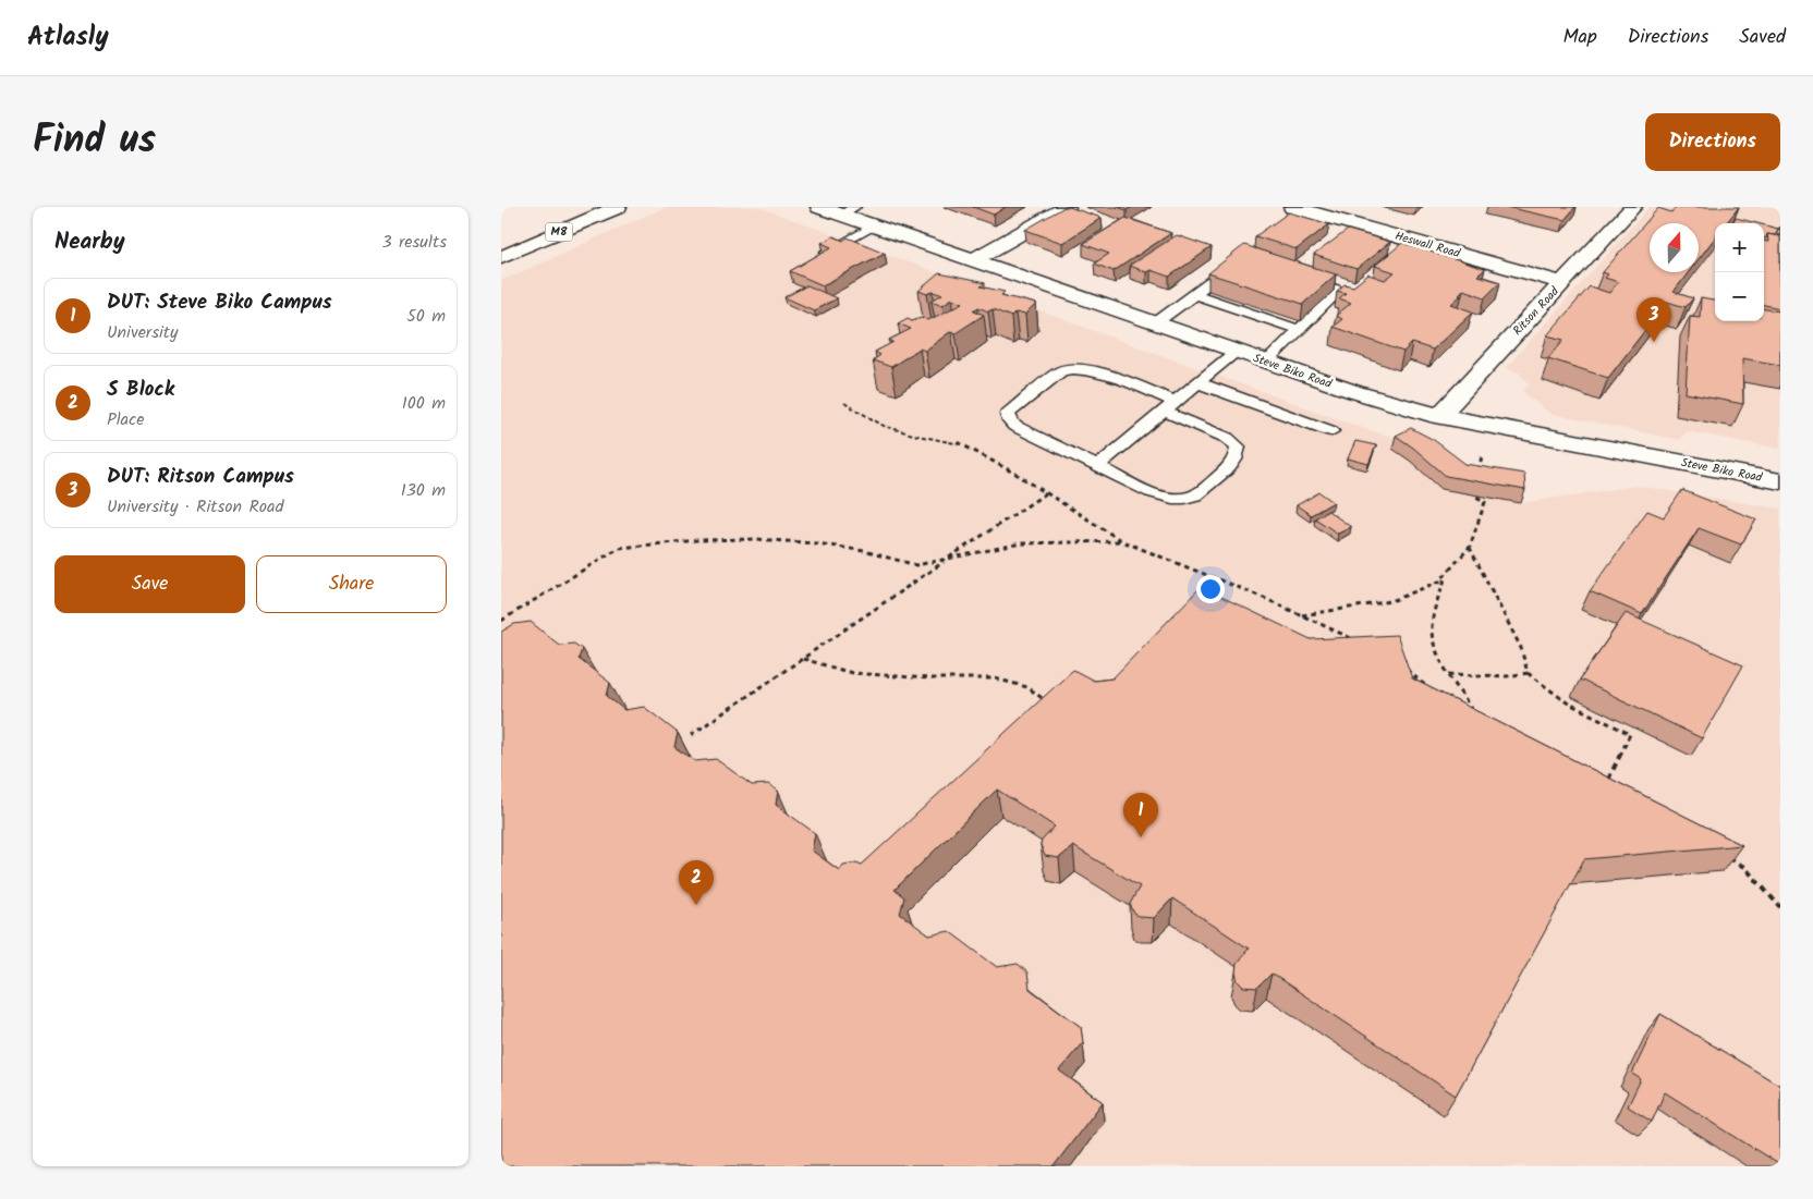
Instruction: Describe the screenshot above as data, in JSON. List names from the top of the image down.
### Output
{
  "streets": {
    "street": [
      "M8",
      "Heswall Road",
      "Ritson Road",
      "Steve Biko Road"
    ]
  },
  "crossings": [
    ["Heswall Road", "Ritson Road"],
    ["Ritson Road", "Steve Biko Road"]
  ],
  "north": "top",
  "page": {
    "header": "Atlasly",
    "nav": ["Map", "Directions", "Saved"],
    "title": "Find us",
    "buttons": [
      "Directions",
      ["Save", "Share"]
    ],
    "heading": ["Nearby", "3 results"],
    "map_buttons": ["+", "−"],
    "list": [
      {
        "mark": "1",
        "name": "DUT: Steve Biko Campus",
        "note": "University",
        "value": "50 m"
      },
      {
        "mark": "2",
        "name": "S Block",
        "note": "Place",
        "value": "100 m"
      },
      {
        "mark": "3",
        "name": "DUT: Ritson Campus",
        "note": "University · Ritson Road",
        "value": "130 m"
      }
    ],
    "pins": ["3", "1", "2"]
  }
}
